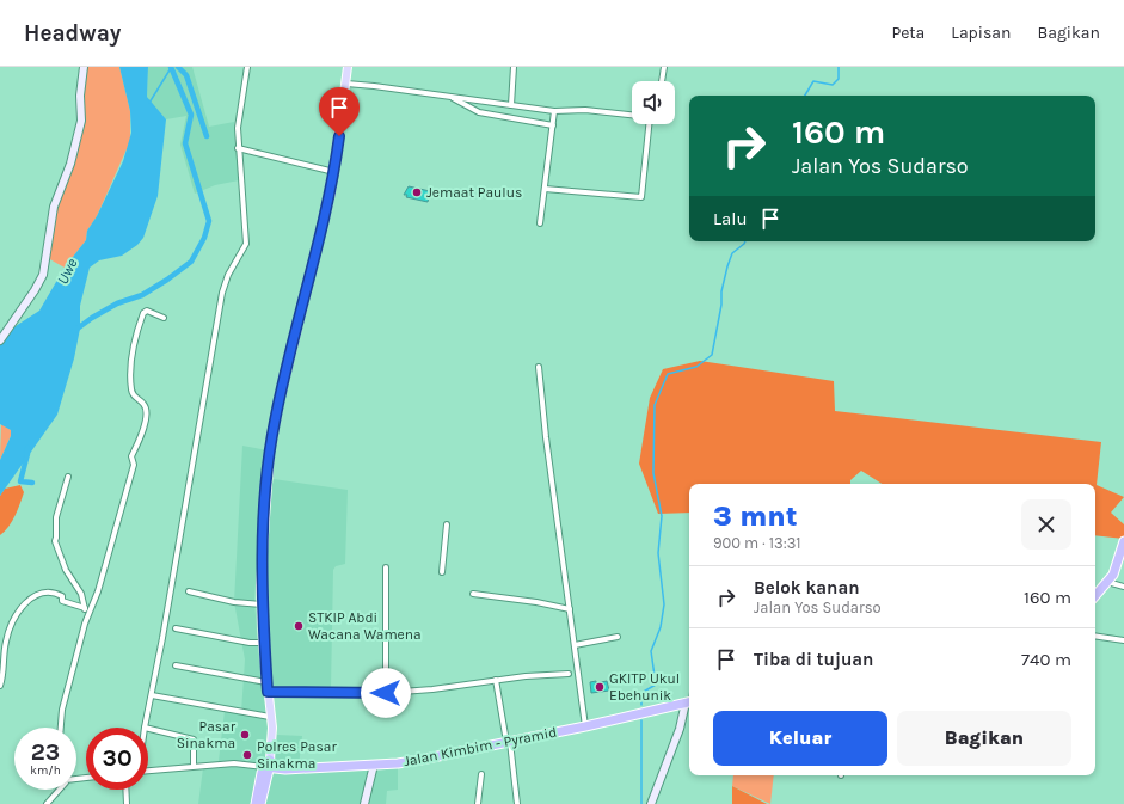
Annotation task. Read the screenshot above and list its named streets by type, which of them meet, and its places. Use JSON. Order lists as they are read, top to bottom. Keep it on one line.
{"streets":{"highway":["Jalan Kimbim - Pyramid"]},"water":["Uwe"],"places":["Jemaat Paulus","STKIP Abdi Wacana Wamena","GKITP Ukul Ebehunik","Pasar Sinakma","Polres Pasar Sinakma"],"page":{"header":"Headway","nav":["Peta","Lapisan","Bagikan"],"turn":["160 m","Jalan Yos Sudarso"],"then":"Lalu","heading":["3 mnt","900 m · 13:31"],"list":[{"name":"Belok kanan","note":"Jalan Yos Sudarso","value":"160 m"},{"name":"Tiba di tujuan","value":"740 m"}],"buttons":["Keluar","Bagikan"],"speed":"23 km/h","limit":"30"}}
